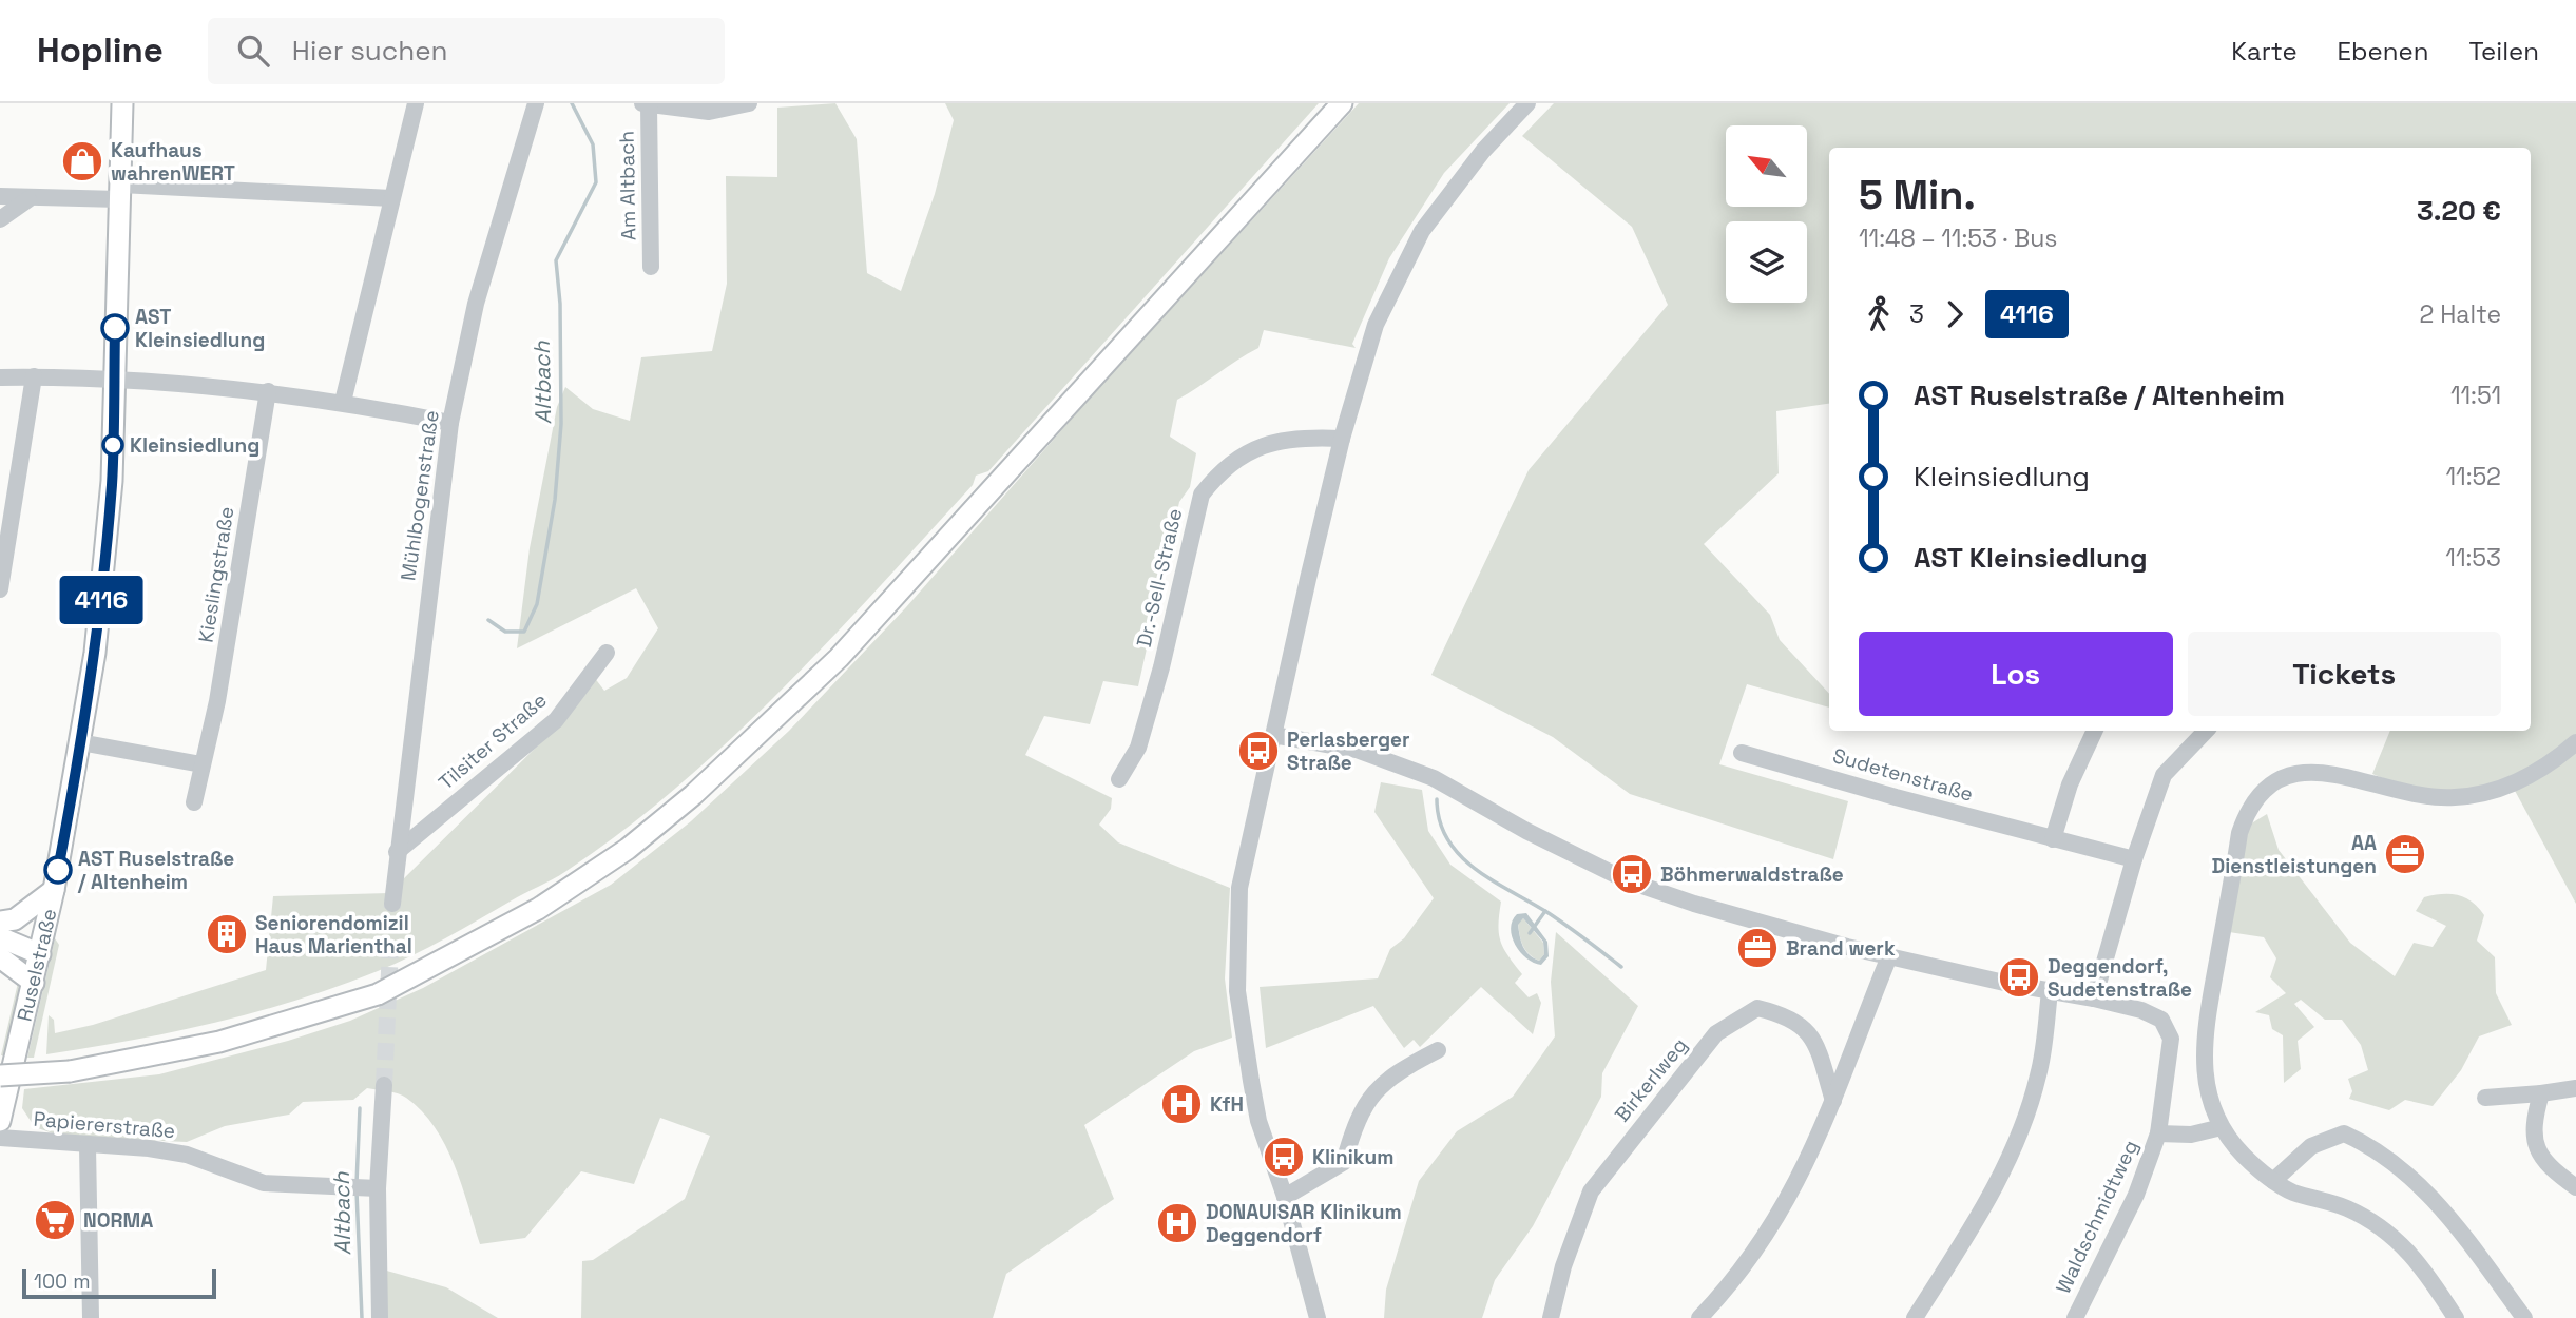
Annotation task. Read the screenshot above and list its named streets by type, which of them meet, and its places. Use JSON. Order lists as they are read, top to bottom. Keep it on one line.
{"streets":{"main road":["Ruselstraße"],"street":["Am Altbach","Mühlbogenstraße","Kieslingstraße","Dr.-Sell-Straße","Tilsiter Straße","Sudetenstraße","Birkerlweg","Papiererstraße","Waldschmidtweg"]},"crossings":[["Mühlbogenstraße","Tilsiter Straße"]],"water":["Altbach"],"places":{"shop":["Kaufhaus wahrenWERT"],"other":["AST Kleinsiedlung","Kleinsiedlung","AST Ruselstraße / Altenheim"],"bus stop":["Perlasberger Straße","Böhmerwaldstraße","Deggendorf, Sudetenstraße","Klinikum"],"office":["AA Dienstleistungen","Brand werk"],"building":["Seniorendomizil Haus Marienthal"],"hospital":["KfH","DONAUISAR Klinikum Deggendorf"],"supermarket":["NORMA"]},"lines":["bus line 4116"],"scale_bar":"100 m","north":"top left","page":{"header":"Hopline","search":"Hier suchen","nav":["Karte","Ebenen","Teilen"],"on_map":"4116","heading":["5 Min.","11:48 – 11:53 · Bus","3.20 €"],"legs":["3","4116","2 Halte"],"list":[{"name":"AST Ruselstraße / Altenheim","value":"11:51"},{"name":"Kleinsiedlung","value":"11:52"},{"name":"AST Kleinsiedlung","value":"11:53"}],"buttons":["Los","Tickets"],"scale":"100 m"}}
